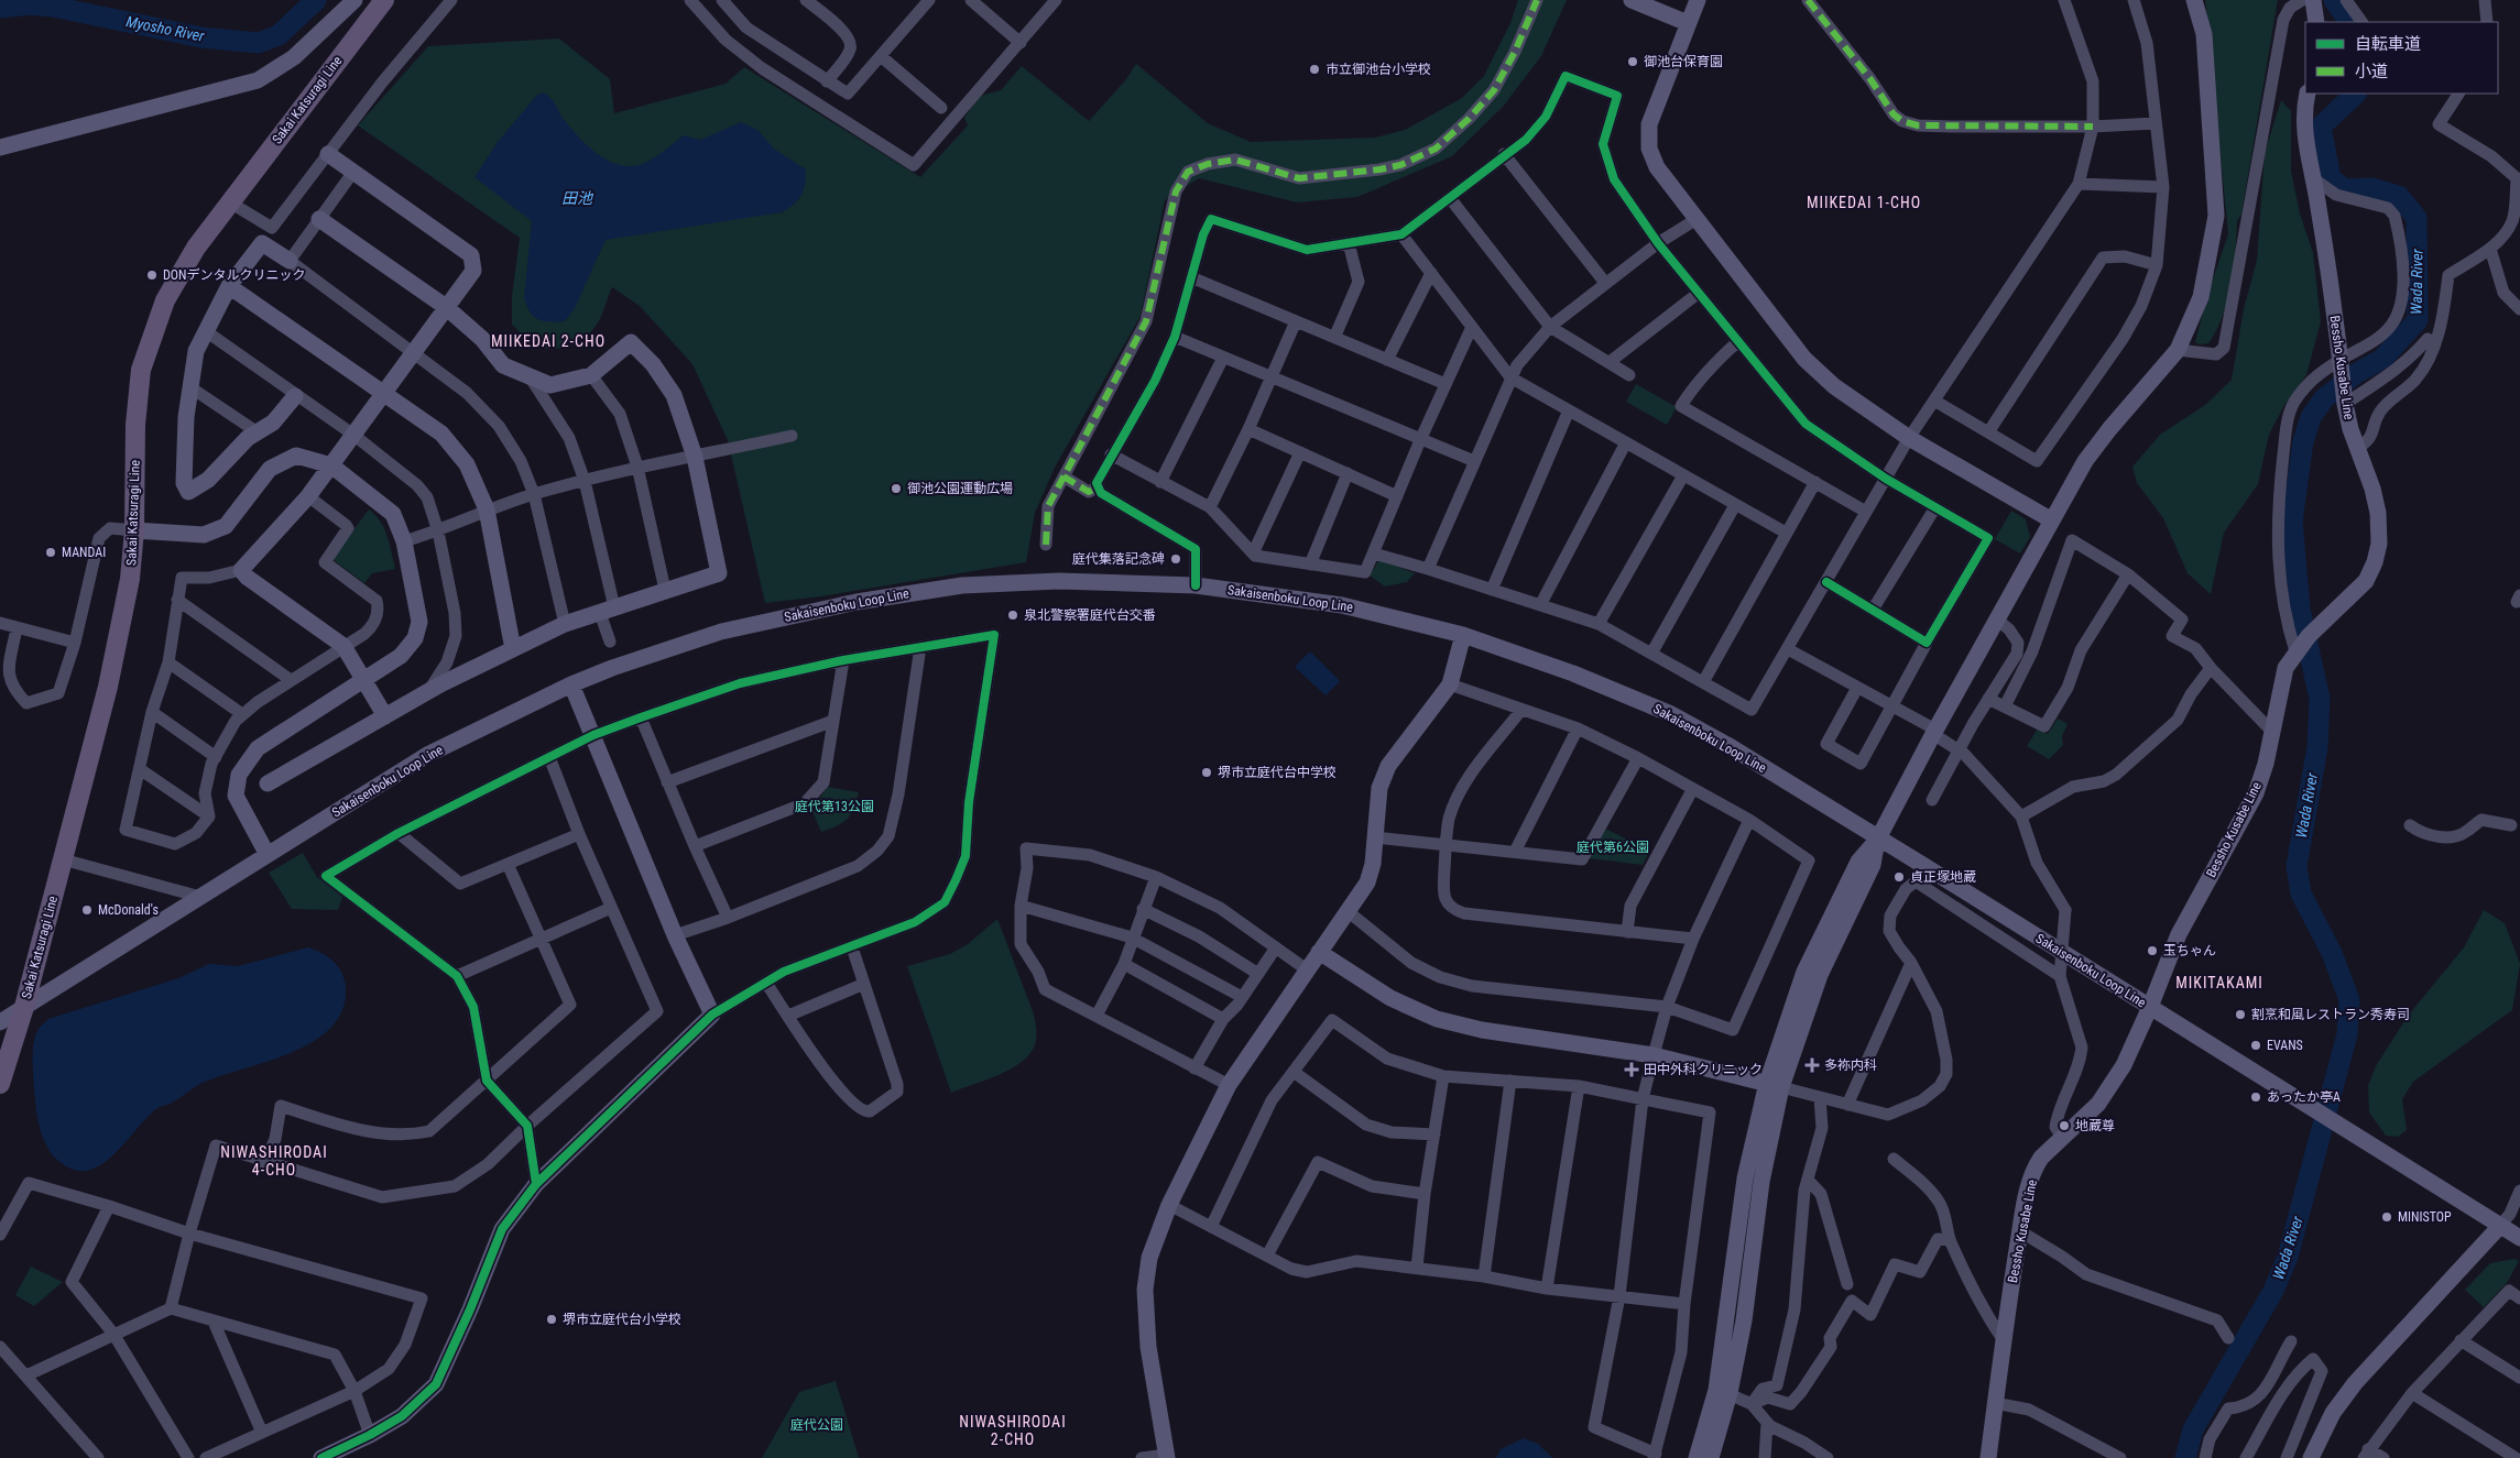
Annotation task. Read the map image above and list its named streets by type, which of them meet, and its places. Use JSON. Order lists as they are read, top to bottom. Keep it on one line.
{"streets":{"main road":["Sakai Katsuragi Line"],"street":["Bessho Kusabe Line","Sakaisenboku Loop Line"]},"crossings":[["Sakai Katsuragi Line","Sakaisenboku Loop Line"],["Bessho Kusabe Line","Sakaisenboku Loop Line"]],"districts":["MIIKEDAI 1-CHO","MIIKEDAI 2-CHO","MIKITAKAMI","NIWASHIRODAI 4-CHO","NIWASHIRODAI 2-CHO"],"water":["Myosho River","田池","Wada River"],"parks":["庭代第13公園","庭代第6公園","庭代公園"],"places":{"other":["御池台保育園","市立御池台小学校","DONデンタルクリニック","御池公園運動広場","MANDAI","庭代集落記念碑","泉北警察署庭代台交番","堺市立庭代台中学校","貞正塚地蔵","McDonald's","玉ちゃん","割烹和風レストラン秀寿司","EVANS","あったか亭A","地蔵尊","MINISTOP","堺市立庭代台小学校"],"health":["多祢内科","田中外科クリニック"]},"legend":["自転車道","小道"]}
